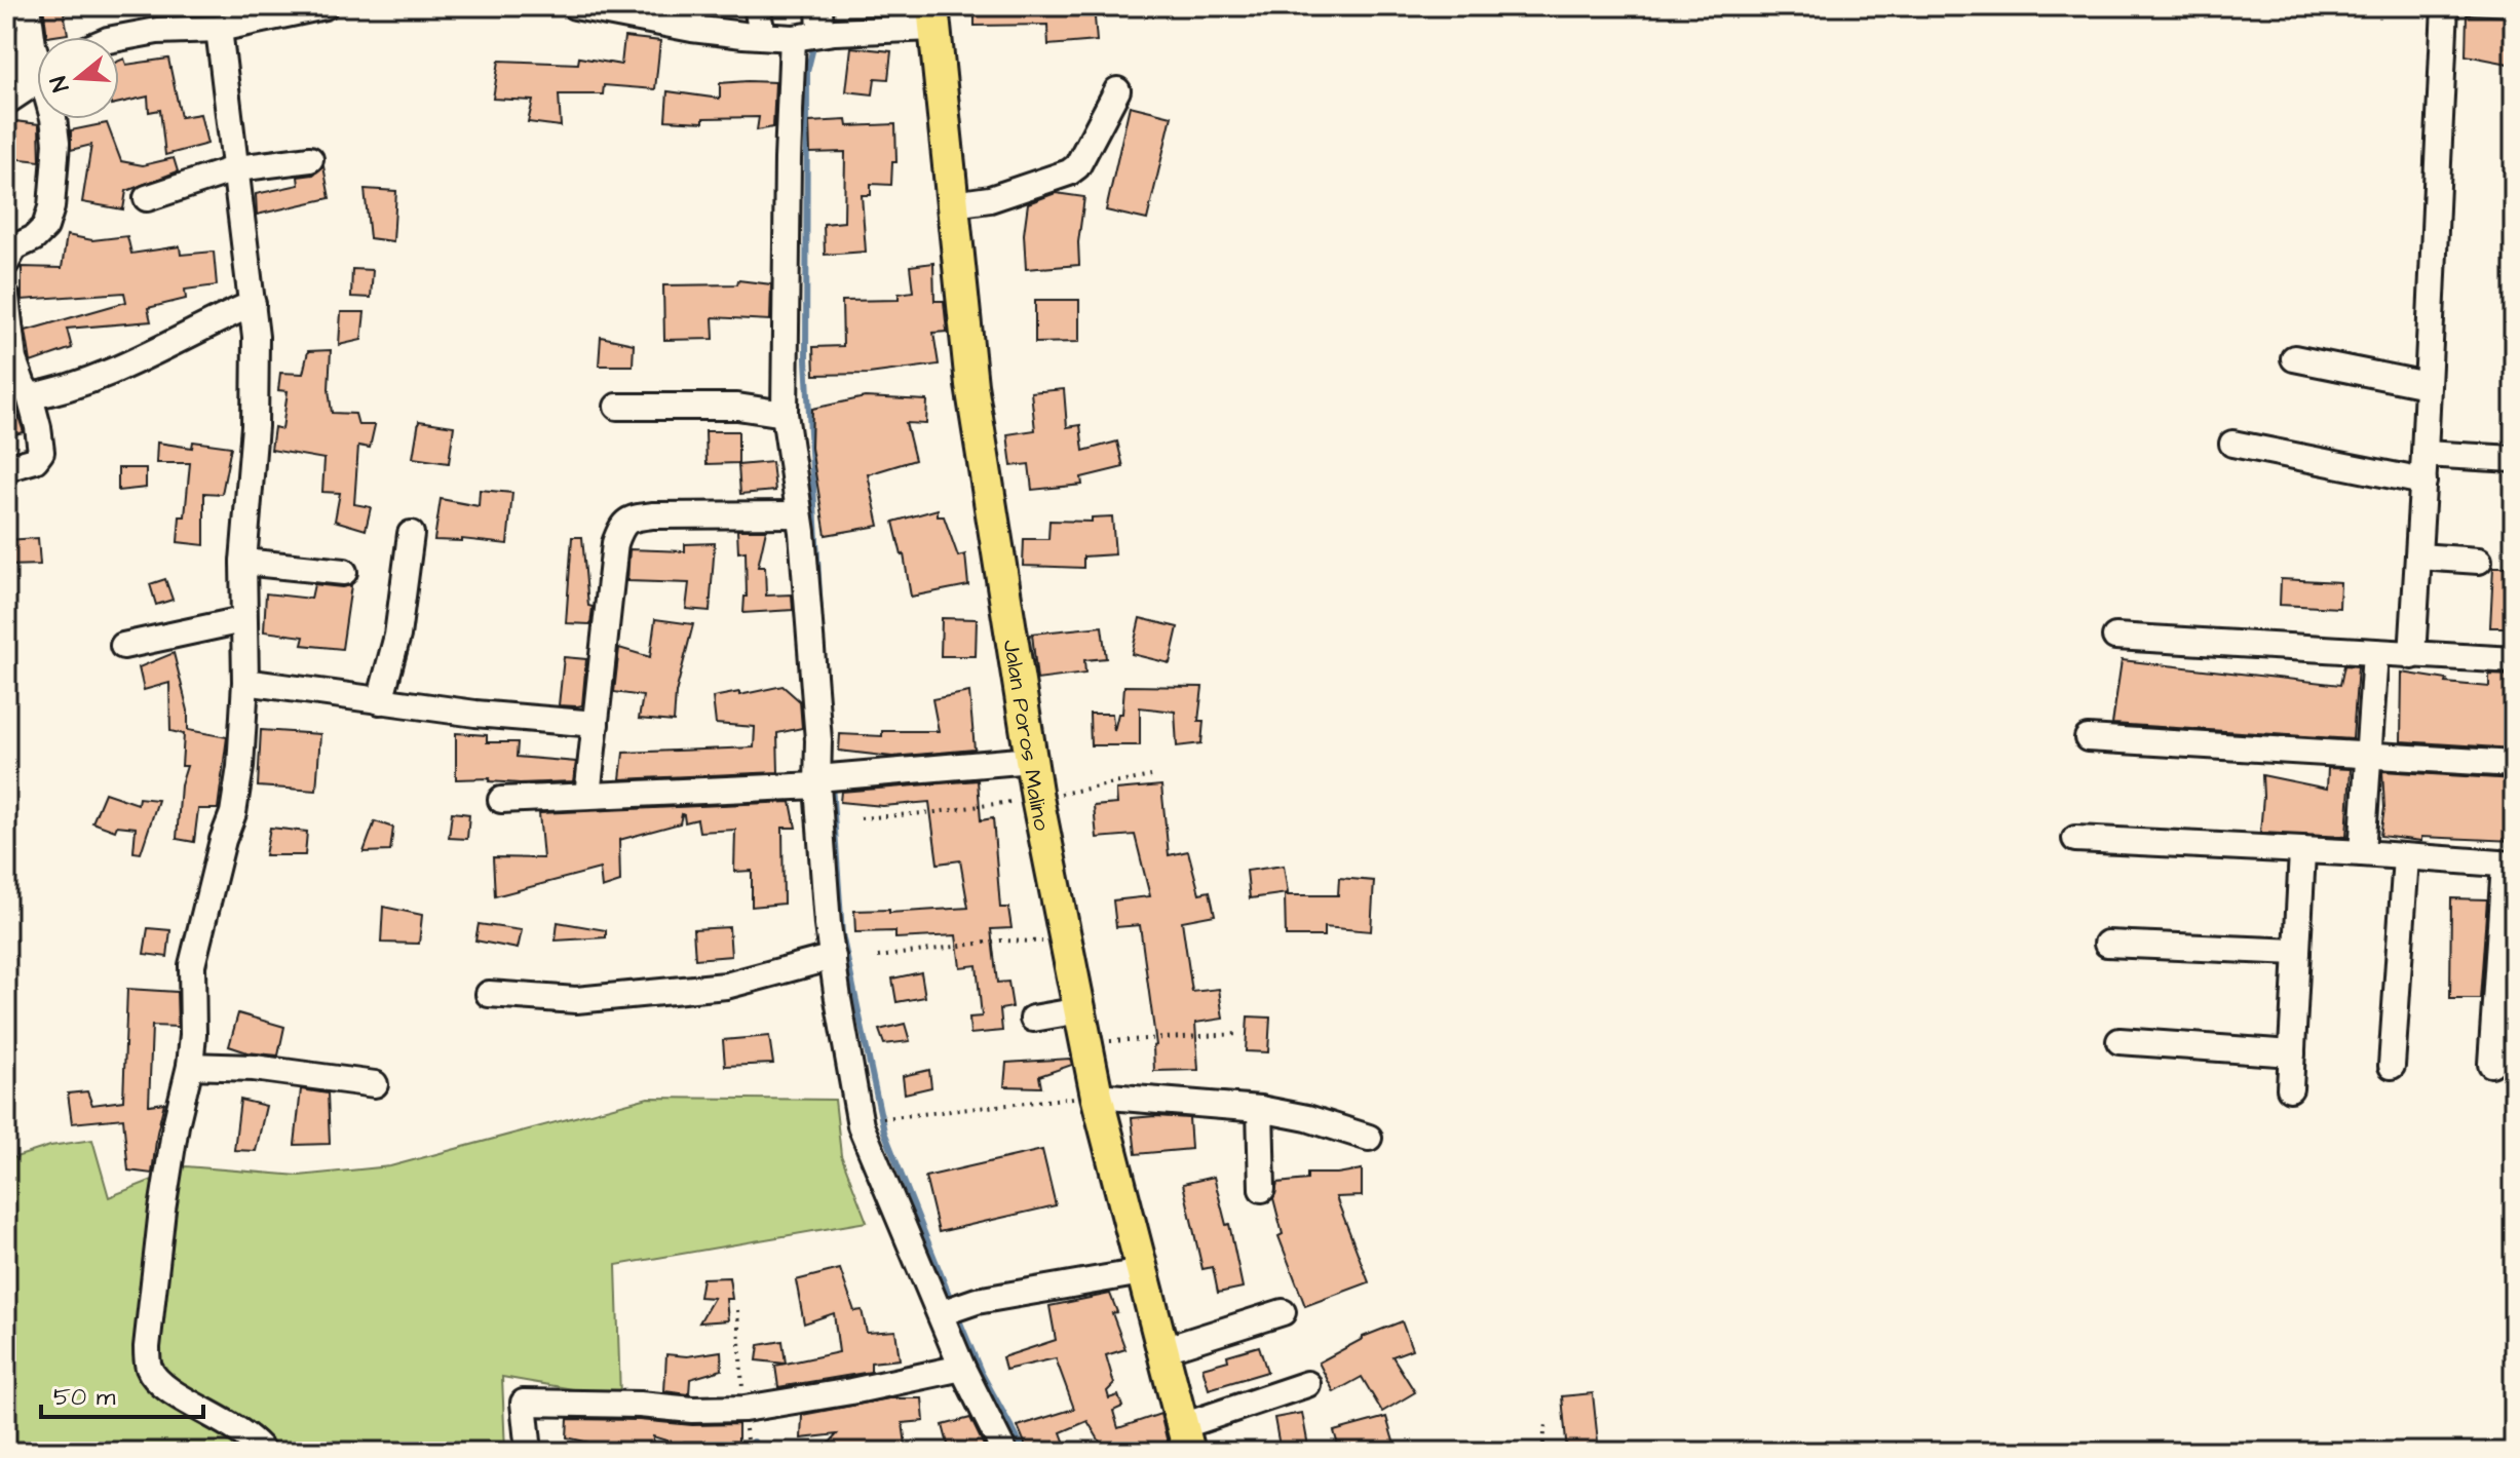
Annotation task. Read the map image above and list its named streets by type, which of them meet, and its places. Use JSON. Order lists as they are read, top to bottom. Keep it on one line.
{"streets":{"main road":["Jalan Poros Malino"]},"scale_bar":"50 m","north":"left"}
